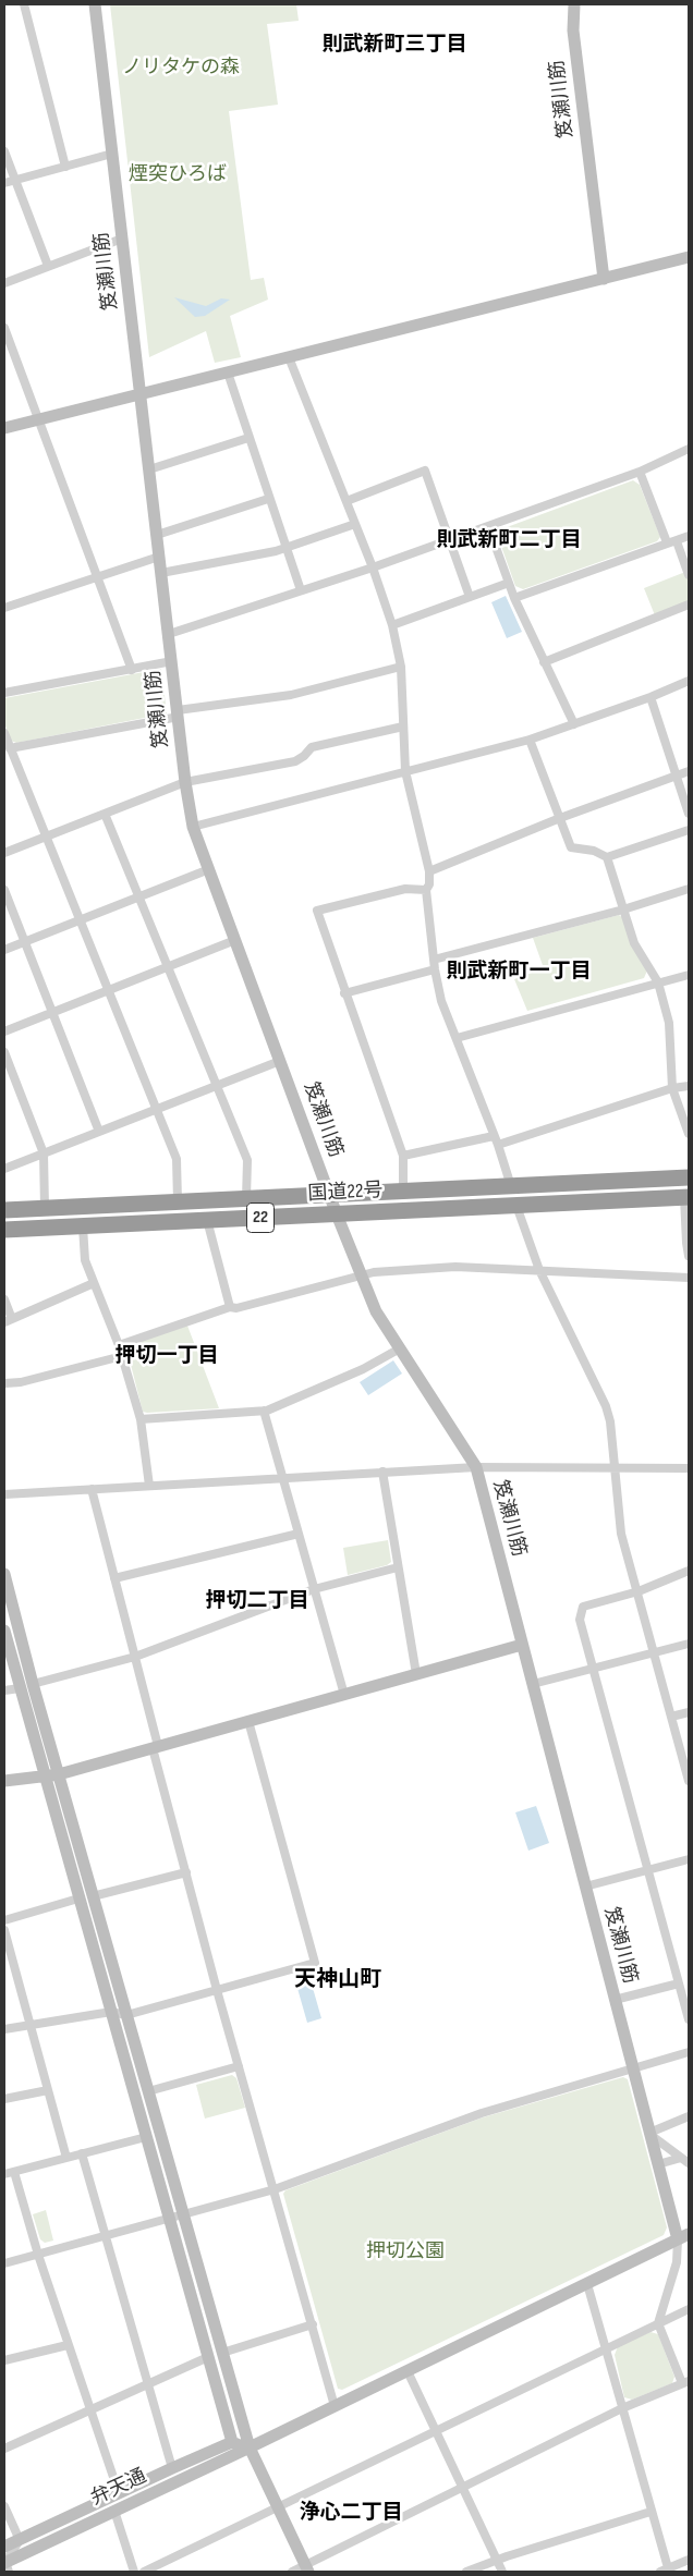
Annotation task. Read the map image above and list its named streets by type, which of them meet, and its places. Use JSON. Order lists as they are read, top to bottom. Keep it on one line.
{"streets":{"highway":["国道22号","22"],"street":["笈瀬川筋","弁天通"]},"crossings":[["笈瀬川筋","国道22号"],["笈瀬川筋","弁天通"]],"districts":["則武新町三丁目","則武新町二丁目","則武新町一丁目","押切一丁目","押切二丁目","天神山町","浄心二丁目"],"parks":["ノリタケの森","煙突ひろば","押切公園"]}
